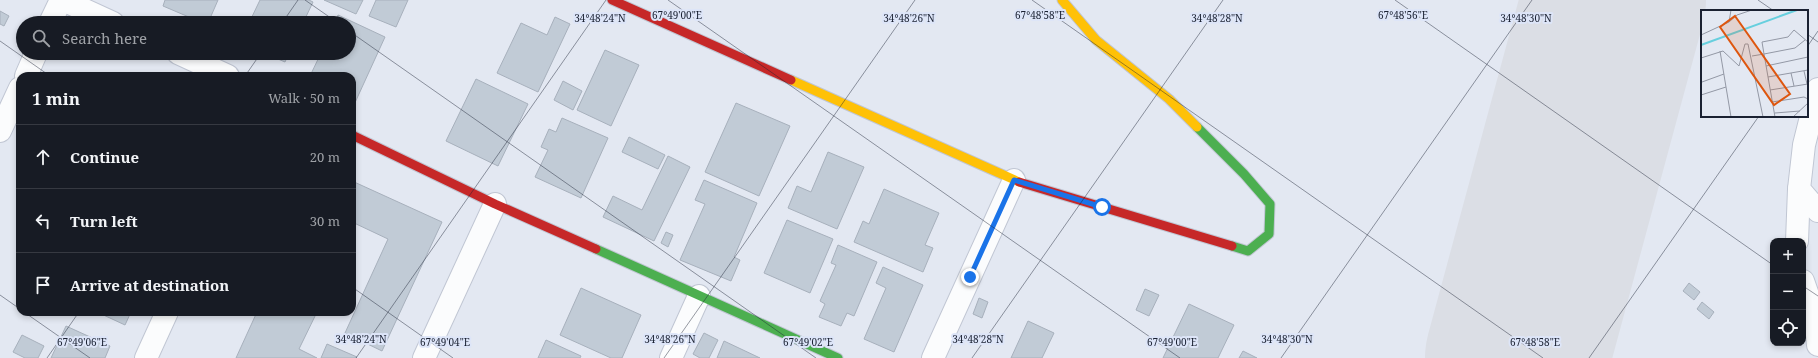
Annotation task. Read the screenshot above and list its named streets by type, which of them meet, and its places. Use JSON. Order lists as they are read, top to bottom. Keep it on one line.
{"page":{"search":"Search here","heading":["1 min","Walk · 50 m"],"list":[["Continue","20 m"],["Turn left","30 m"],"Arrive at destination"],"map_buttons":["+","−"]},"coordinates":["67°49'00\"E","67°48'58\"E","67°48'56\"E","34°48'24\"N","34°48'26\"N","34°48'28\"N","34°48'30\"N","67°49'06\"E","67°49'04\"E","67°49'02\"E"]}
